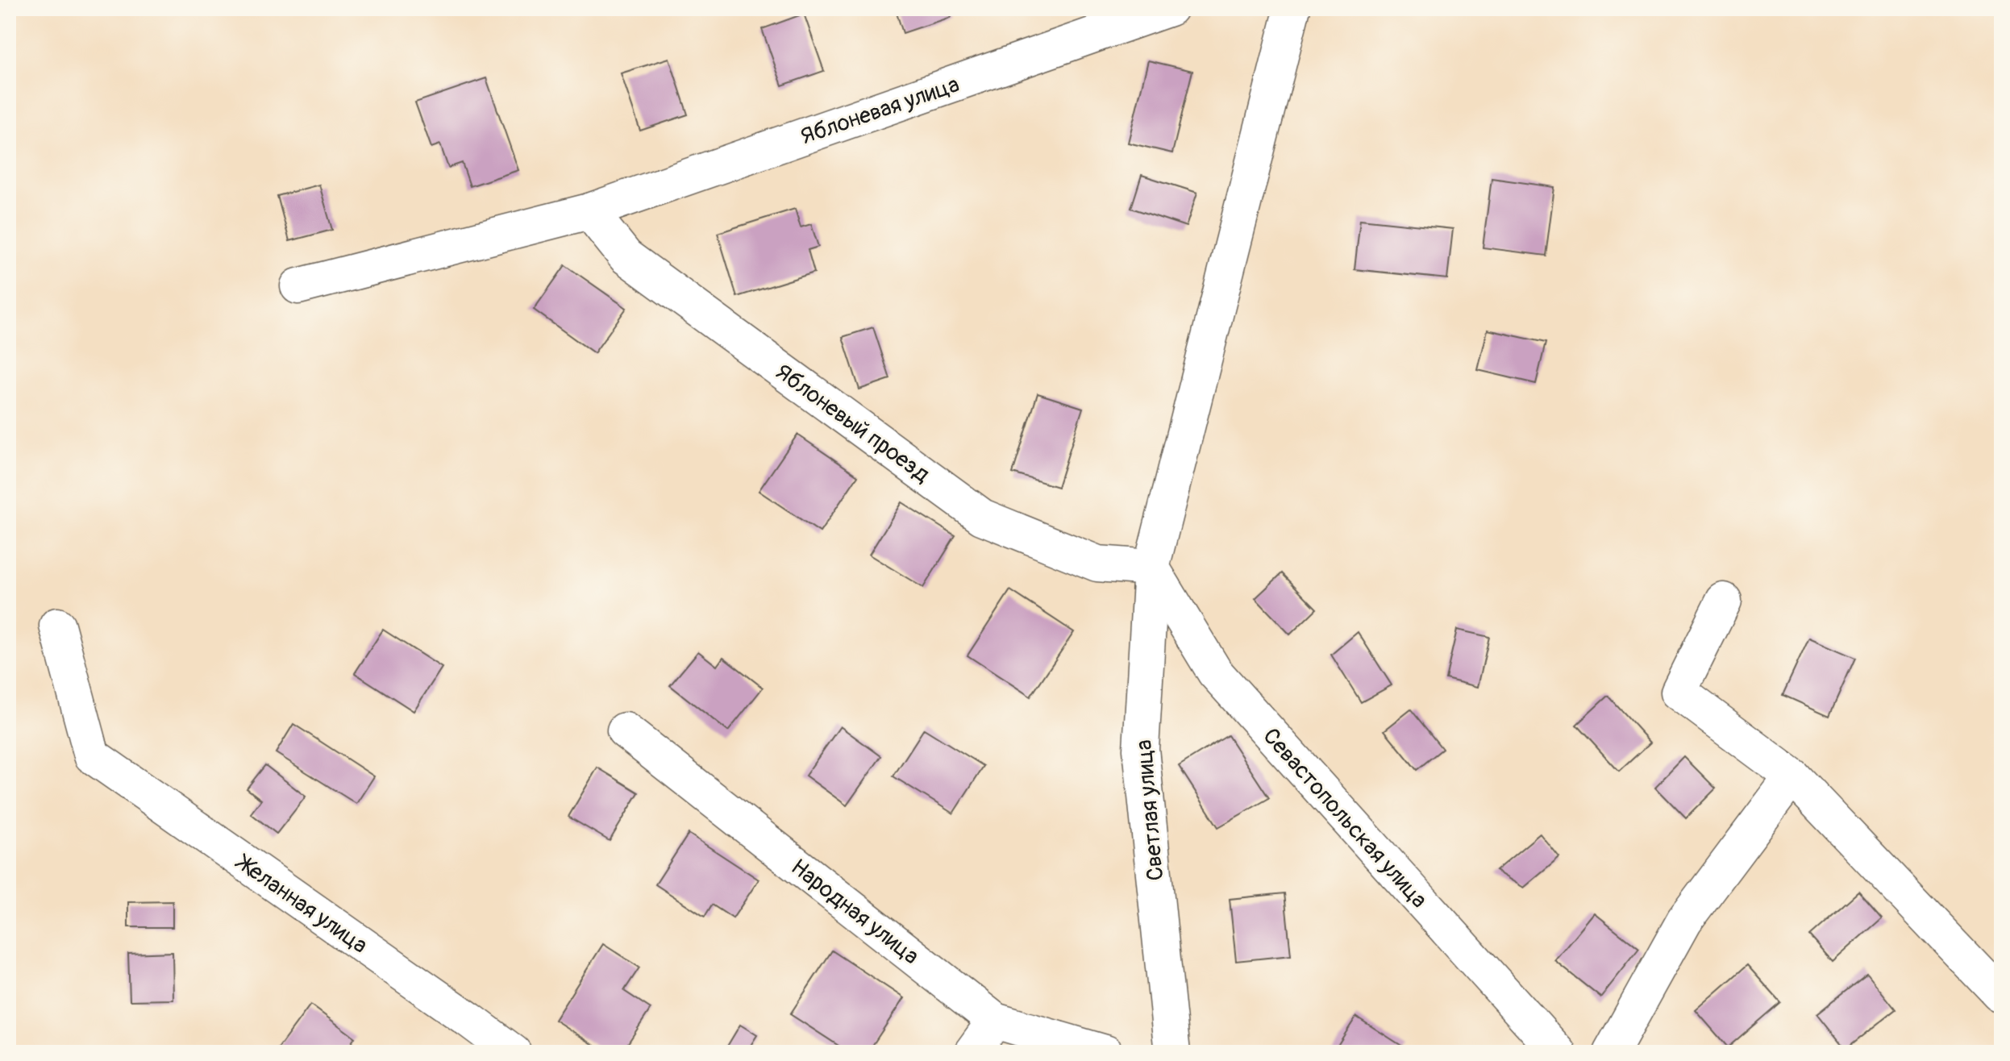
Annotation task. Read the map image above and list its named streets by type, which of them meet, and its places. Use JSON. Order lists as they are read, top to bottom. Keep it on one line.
{"streets":{"street":["Яблоневая улица","Яблоневый проезд","Светлая улица","Севастопольская улица","Желанная улица","Народная улица"]},"crossings":[["Яблоневая улица","Яблоневый проезд"],["Яблоневый проезд","Светлая улица"],["Яблоневый проезд","Севастопольская улица"],["Светлая улица","Севастопольская улица"]]}
